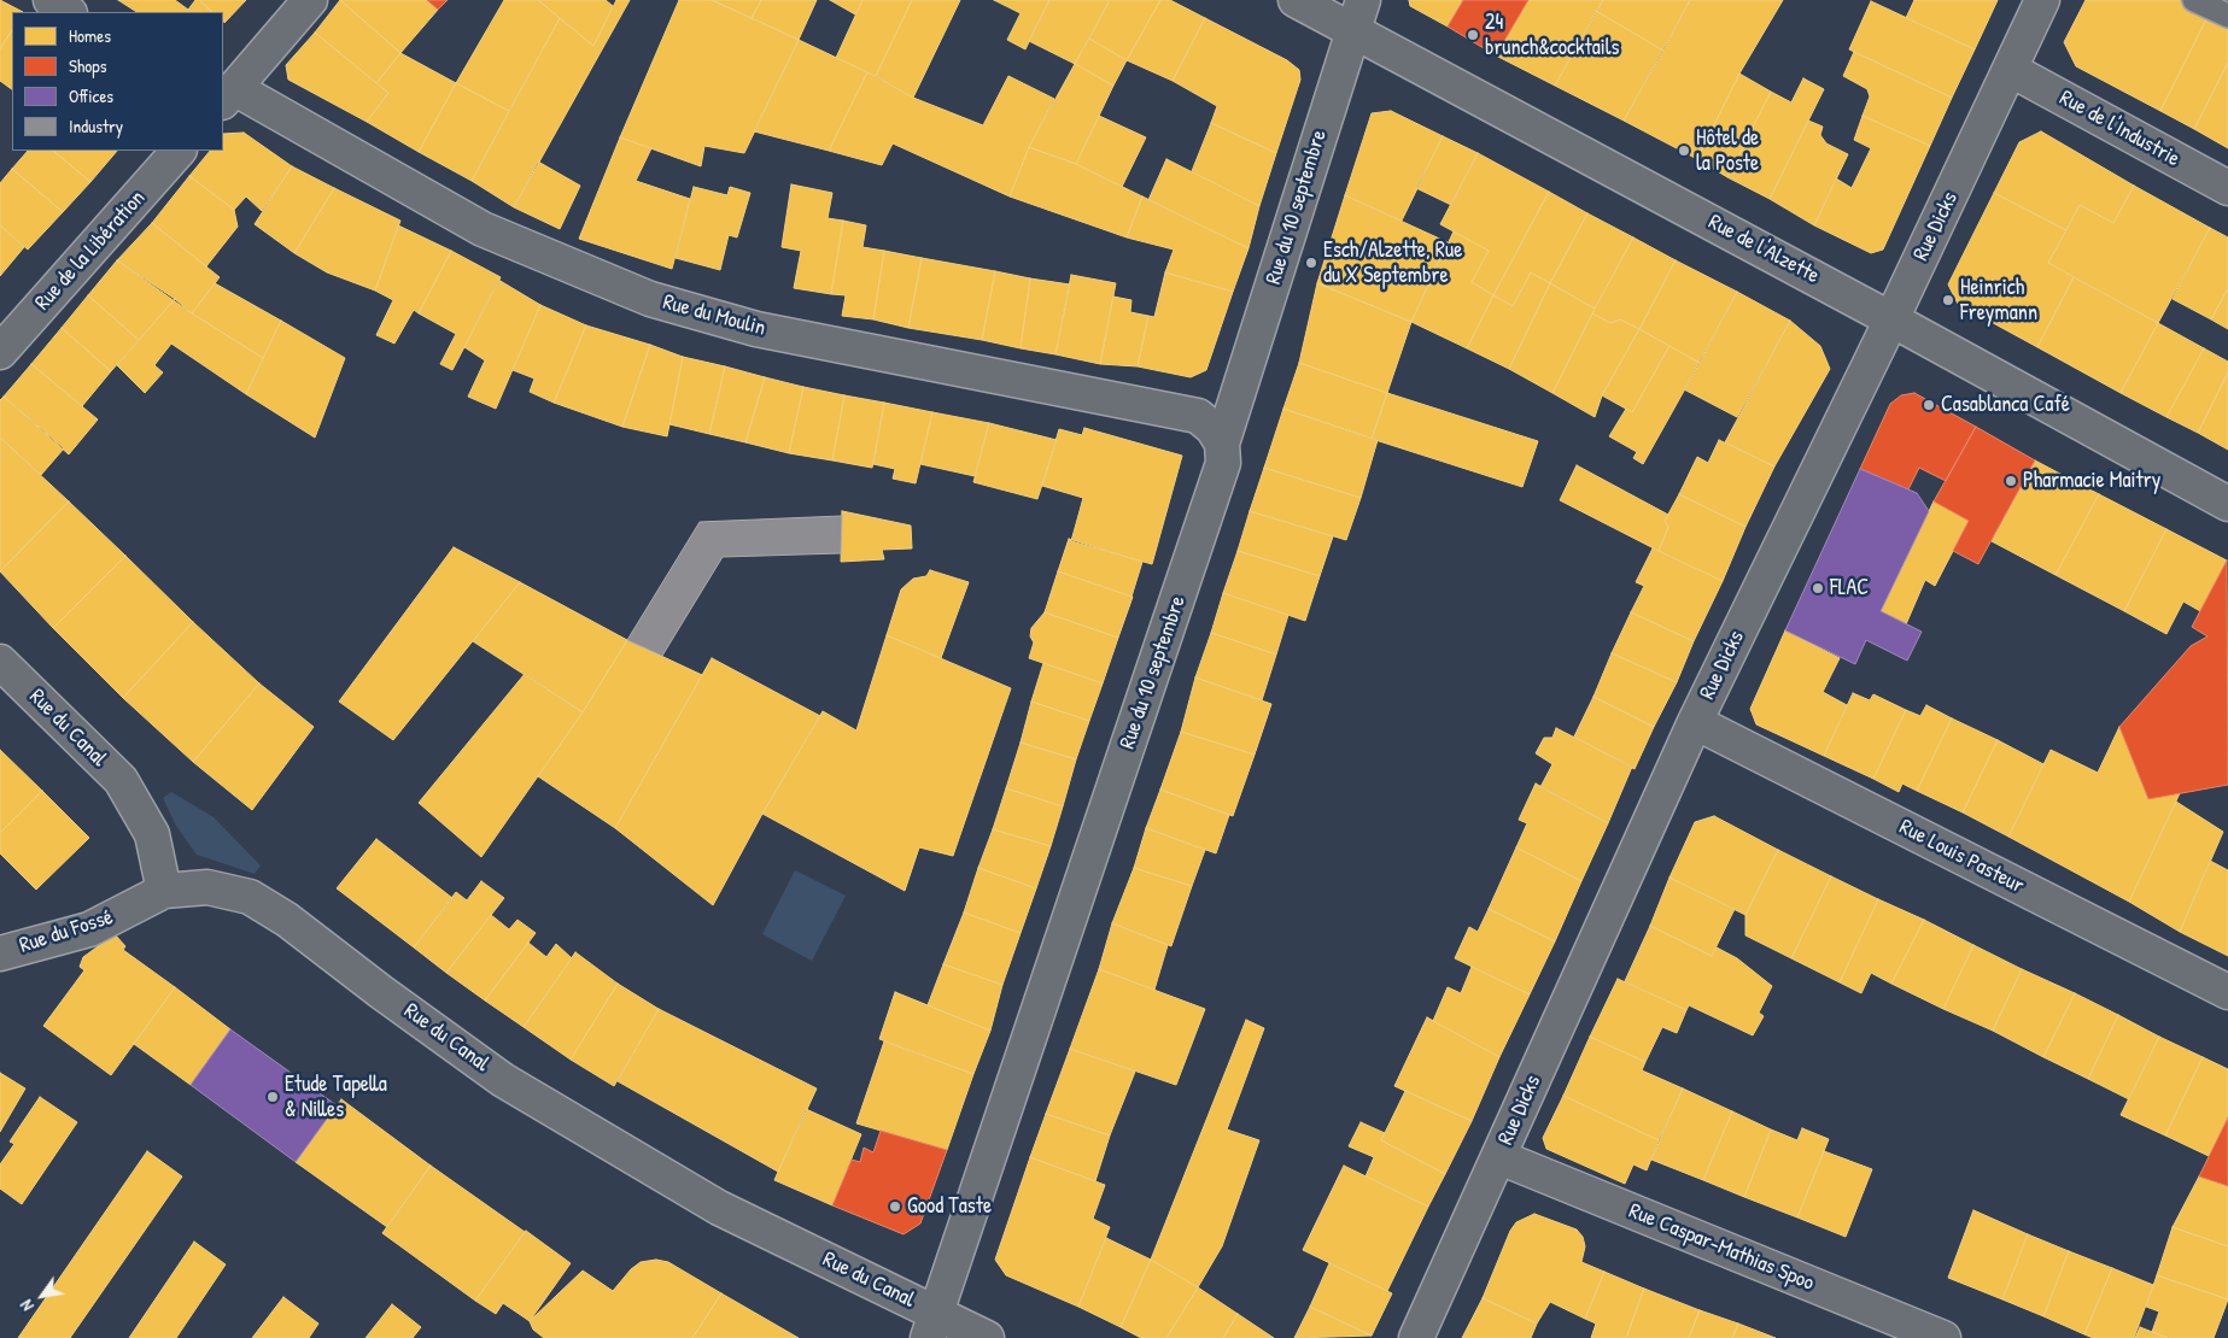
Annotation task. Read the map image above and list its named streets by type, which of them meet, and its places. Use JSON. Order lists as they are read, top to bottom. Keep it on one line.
{"streets":{"street":["Rue de l'Industrie","Rue du 10 septembre","Rue Dicks","Rue de l'Alzette","Rue de la Libération","Rue du Moulin","Rue du Canal","Rue Louis Pasteur","Rue du Fossé","Rue Caspar-Mathias Spoo"]},"crossings":[["Rue de l'Industrie","Rue Dicks"],["Rue du 10 septembre","Rue de l'Alzette"],["Rue du 10 septembre","Rue du Moulin"],["Rue du 10 septembre","Rue du Canal"],["Rue Dicks","Rue de l'Alzette"],["Rue Dicks","Rue Louis Pasteur"],["Rue Dicks","Rue Caspar-Mathias Spoo"],["Rue du Canal","Rue du Fossé"]],"places":["24 brunch&cocktails","Hôtel de la Poste","Esch/Alzette, Rue du X Septembre","Heinrich Freymann","Casablanca Café","Pharmacie Maitry","FLAC","Etude Tapella & Nilles","Good Taste"],"legend":["Homes","Shops","Offices","Industry"],"north":"bottom left"}
